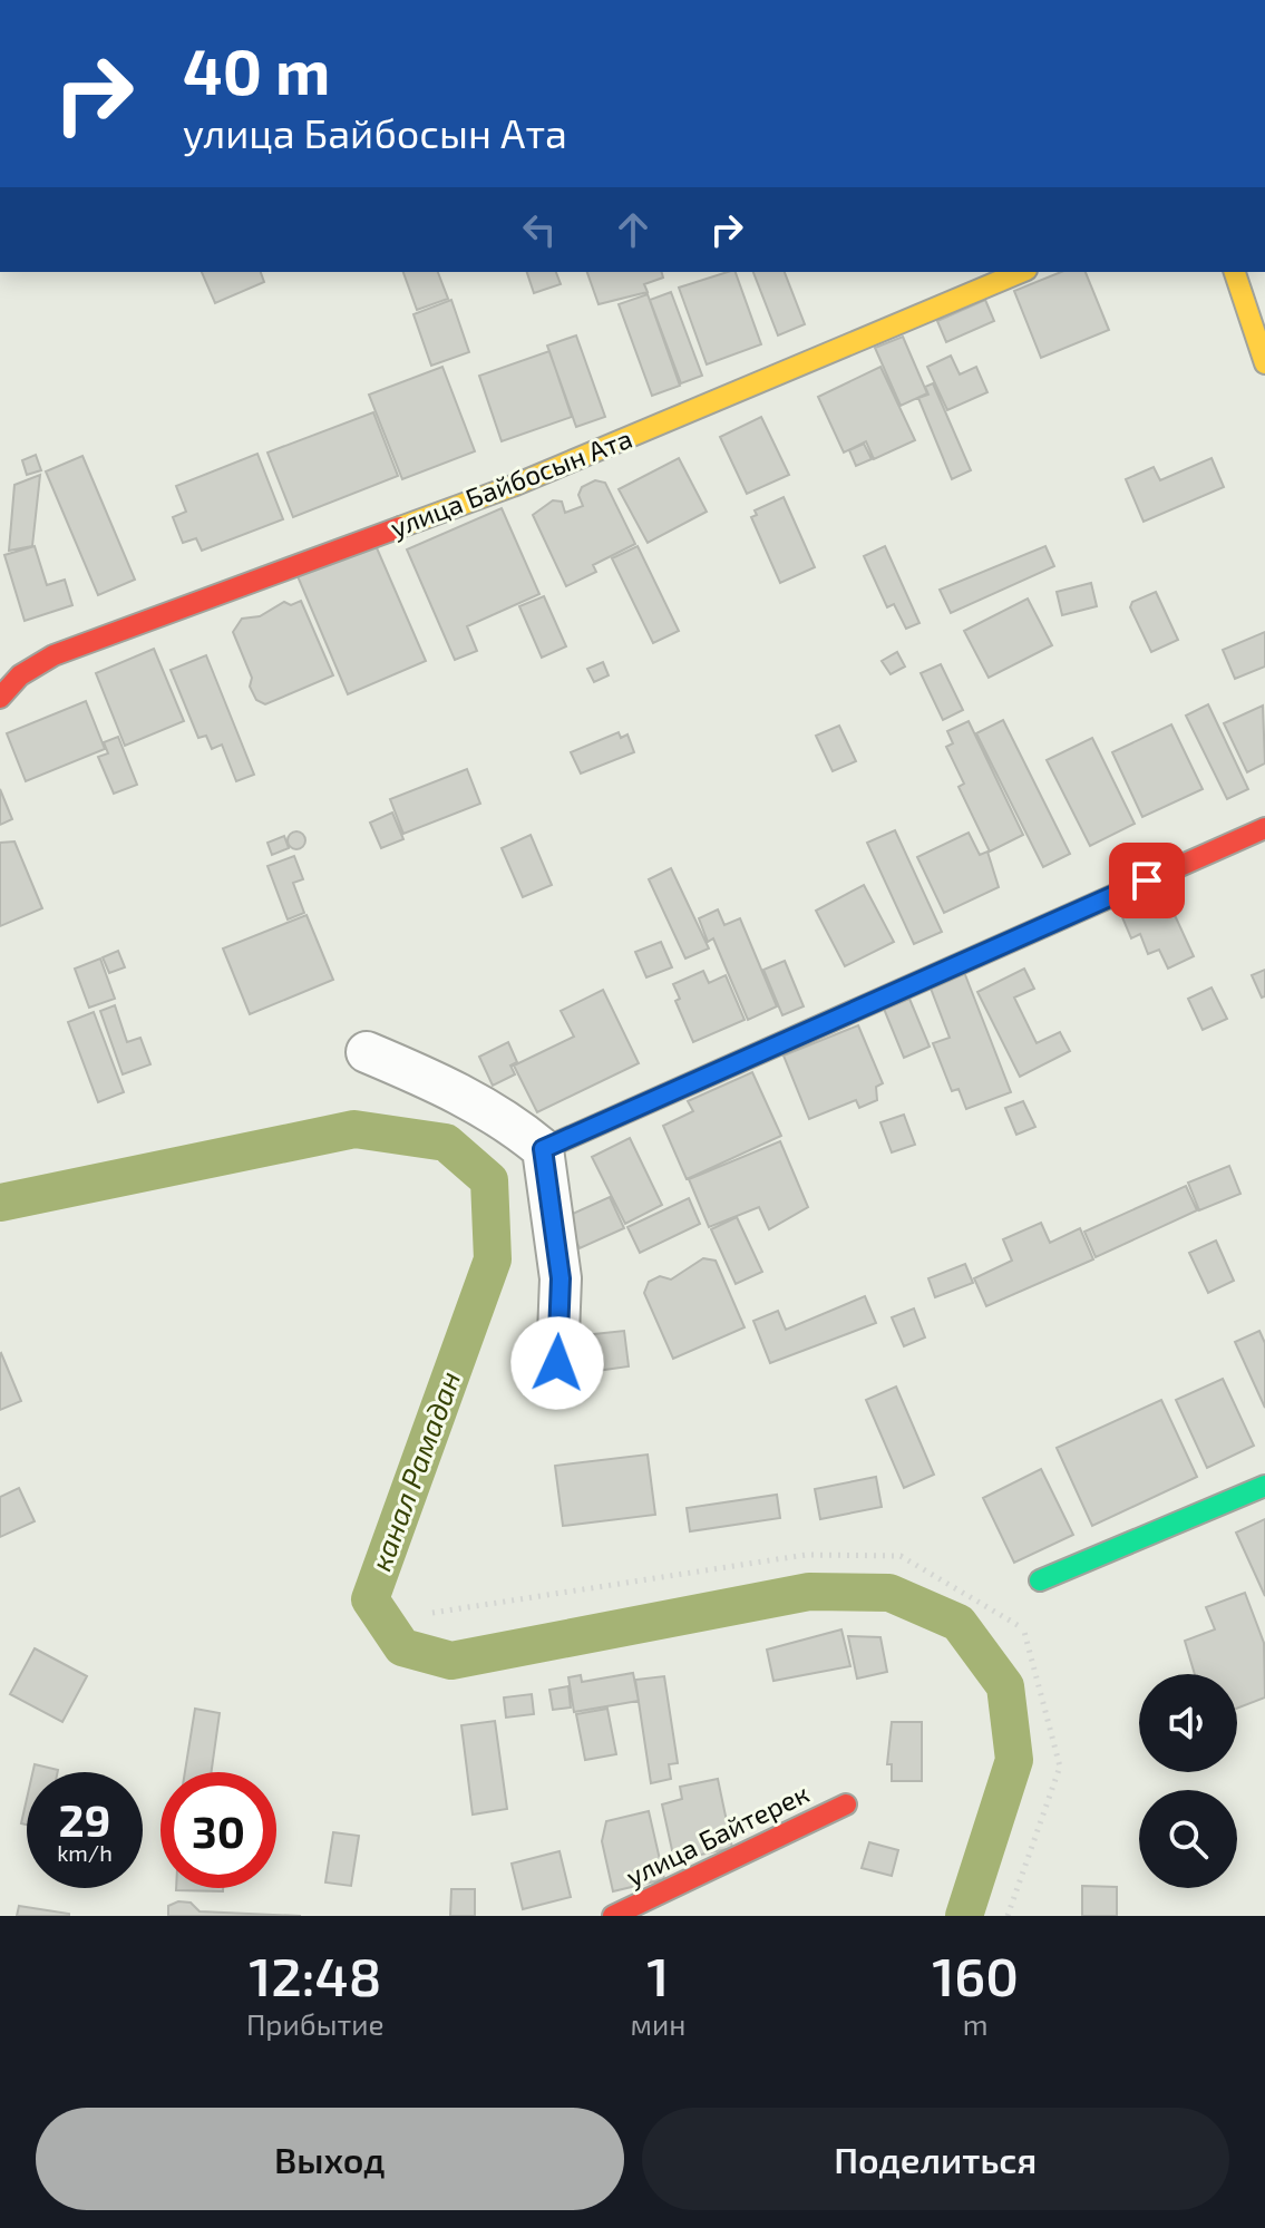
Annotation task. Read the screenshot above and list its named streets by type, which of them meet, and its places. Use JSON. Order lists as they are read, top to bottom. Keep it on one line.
{"streets":{"street":["улица Байбосын Ата","улица Байтерек"]},"water":["канал Рамадан"],"page":{"turn":["40 m","улица Байбосын Ата"],"speed":"29 km/h","limit":"30","eta":["12:48","Прибытие","1","мин","160","m"],"buttons":["Выход","Поделиться"]}}
